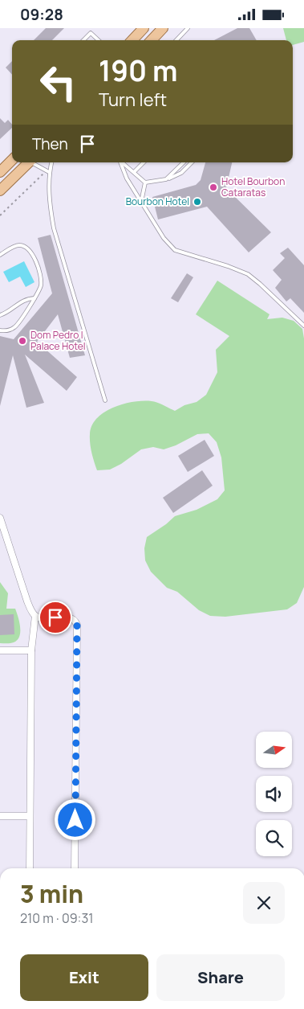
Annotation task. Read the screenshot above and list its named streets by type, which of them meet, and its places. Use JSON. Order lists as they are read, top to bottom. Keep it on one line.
{"places":["Hotel Bourbon Cataratas","Bourbon Hotel","Dom Pedro I Palace Hotel"],"north":"right","page":{"status":"09:28","turn":["190 m","Turn left"],"then":"Then","heading":["3 min","210 m · 09:31"],"buttons":["Exit","Share"]}}
